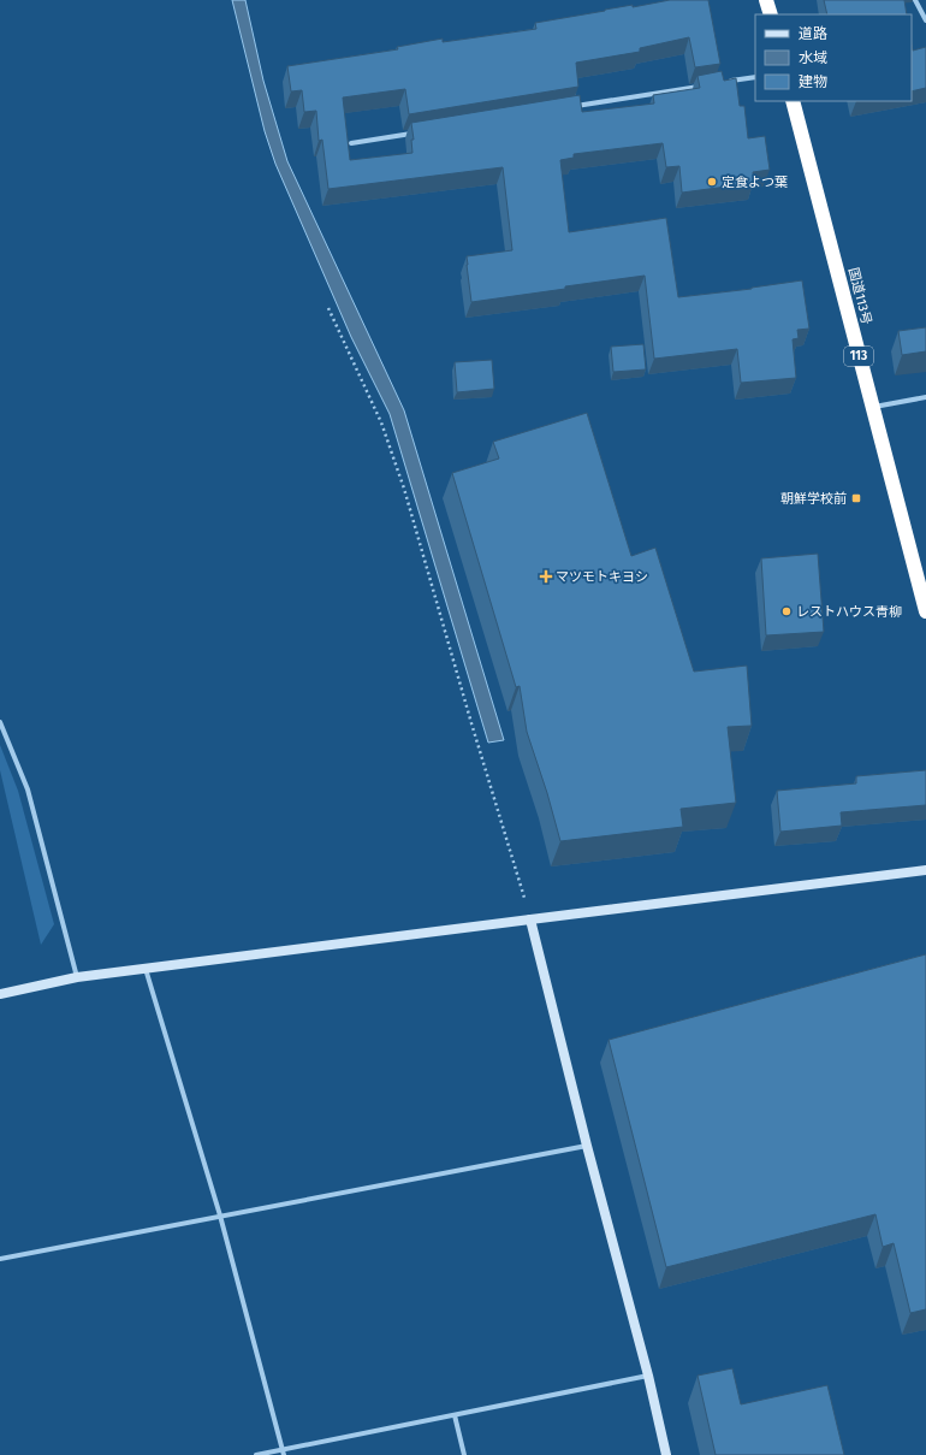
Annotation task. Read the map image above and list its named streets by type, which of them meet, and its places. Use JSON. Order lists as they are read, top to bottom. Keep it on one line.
{"streets":{"highway":["国道113号","113"]},"places":{"other":["定食よつ葉","レストハウス青柳"],"transit":["朝鮮学校前"],"health":["マツモトキヨシ"]},"legend":["道路","水域","建物"]}
